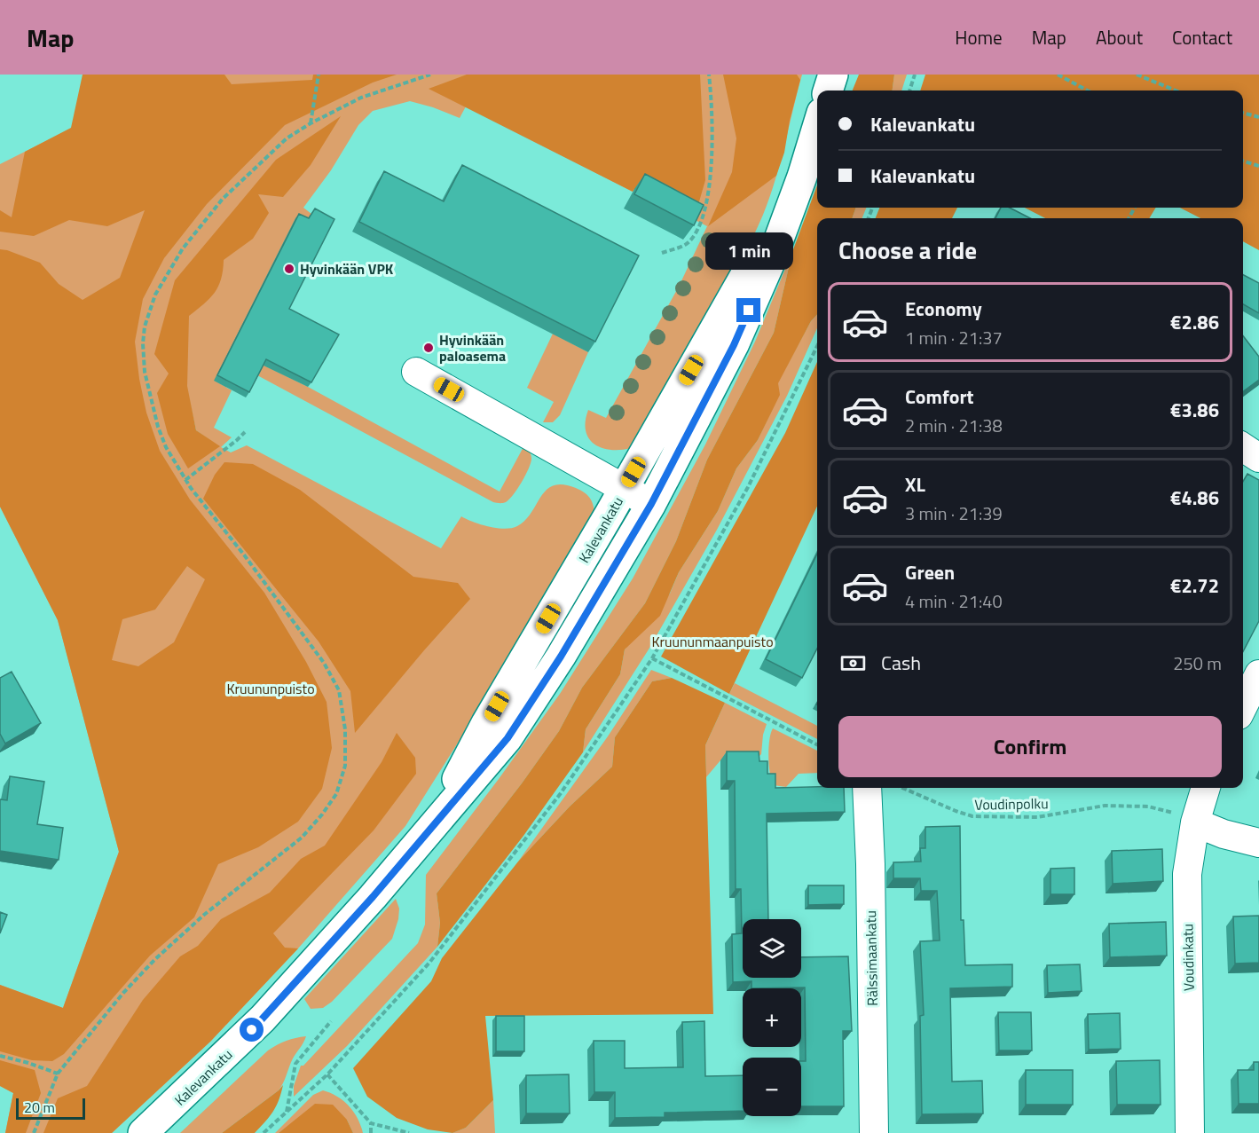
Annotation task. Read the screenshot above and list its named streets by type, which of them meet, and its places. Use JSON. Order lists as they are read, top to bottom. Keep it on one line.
{"streets":{"main road":["Kalevankatu"],"street":["Voudinkatu","Rälssimaankatu"],"path":["Voudinpolku"]},"crossings":[["Voudinpolku","Voudinkatu"]],"parks":["Kruununmaanpuisto","Kruununpuisto"],"places":["Hyvinkään VPK","Hyvinkään paloasema"],"scale_bar":"20 m","page":{"header":"Map","nav":["Home","Map","About","Contact"],"banner":["Kalevankatu","Kalevankatu"],"heading":"Choose a ride","bubble":"1 min","list":[{"name":"Economy","note":"1 min · 21:37","value":"€2.86"},{"name":"Comfort","note":"2 min · 21:38","value":"€3.86"},{"name":"XL","note":"3 min · 21:39","value":"€4.86"},{"name":"Green","note":"4 min · 21:40","value":"€2.72"}],"pay":["Cash","250 m"],"buttons":"Confirm","map_buttons":["+","−"],"scale":"20 m"}}
